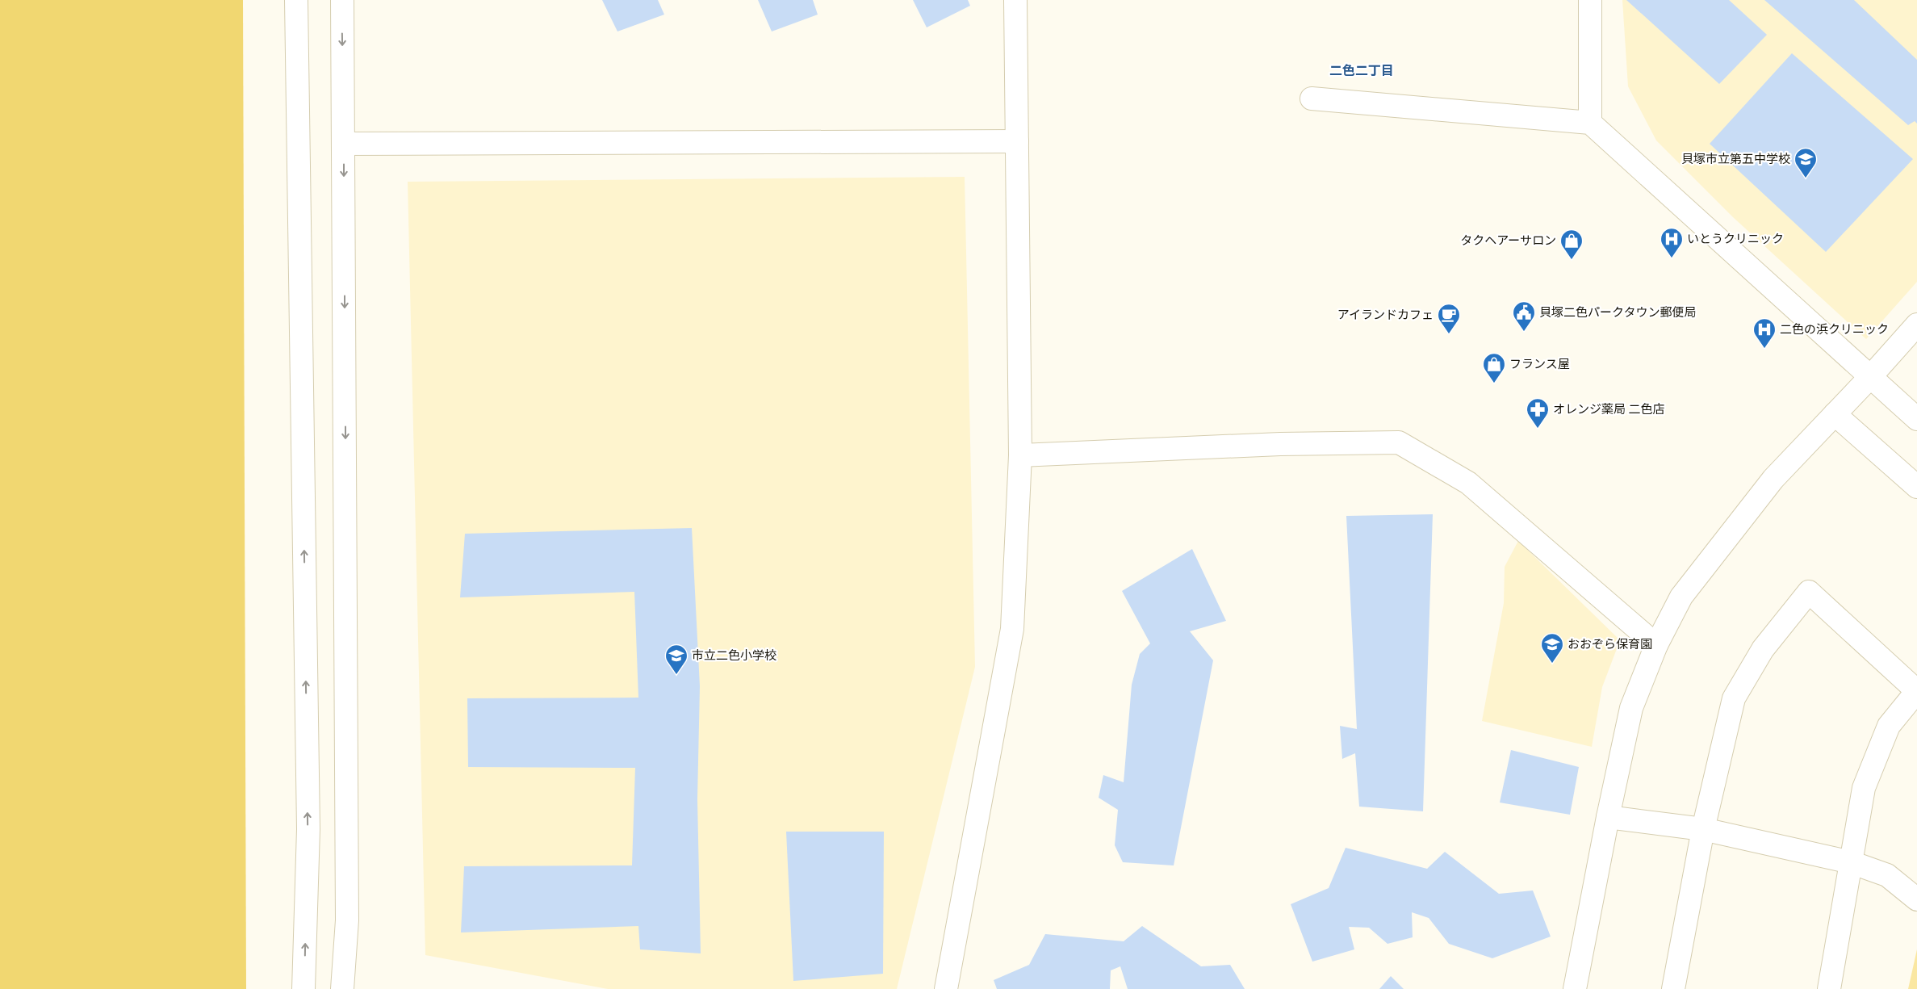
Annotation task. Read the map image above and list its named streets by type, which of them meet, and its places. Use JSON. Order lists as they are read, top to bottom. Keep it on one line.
{"districts":["二色二丁目"],"places":{"school or university":["貝塚市立第五中学校","おおぞら保育園","市立二色小学校"],"hospital":["いとうクリニック","二色の浜クリニック"],"shop":["タクヘアーサロン","フランス屋"],"public building":["貝塚二色パークタウン郵便局"],"cafe":["アイランドカフェ"],"pharmacy":["オレンジ薬局 二色店"]}}
